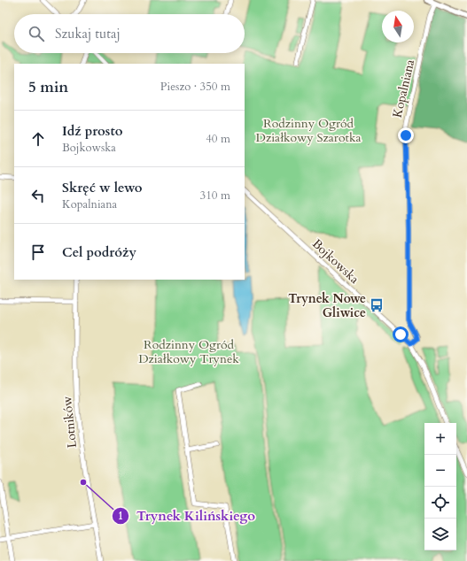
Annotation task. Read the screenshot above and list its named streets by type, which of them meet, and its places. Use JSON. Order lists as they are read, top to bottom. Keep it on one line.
{"streets":{"street":["Kopalniana","Bojkowska","Lotników"]},"crossings":[["Kopalniana","Bojkowska"]],"parks":["Rodzinny Ogród Działkowy Szarotka","Rodzinny Ogród Działkowy Trynek"],"places":{"bus stop":["Trynek Nowe Gliwice"],"other":["Trynek Kilińskiego"]},"north":"top","page":{"search":"Szukaj tutaj","heading":["5 min","Pieszo · 350 m"],"list":[["Idź prosto","Bojkowska","40 m"],["Skręć w lewo","Kopalniana","310 m"],"Cel podróży"],"map_buttons":["+","−"]}}
